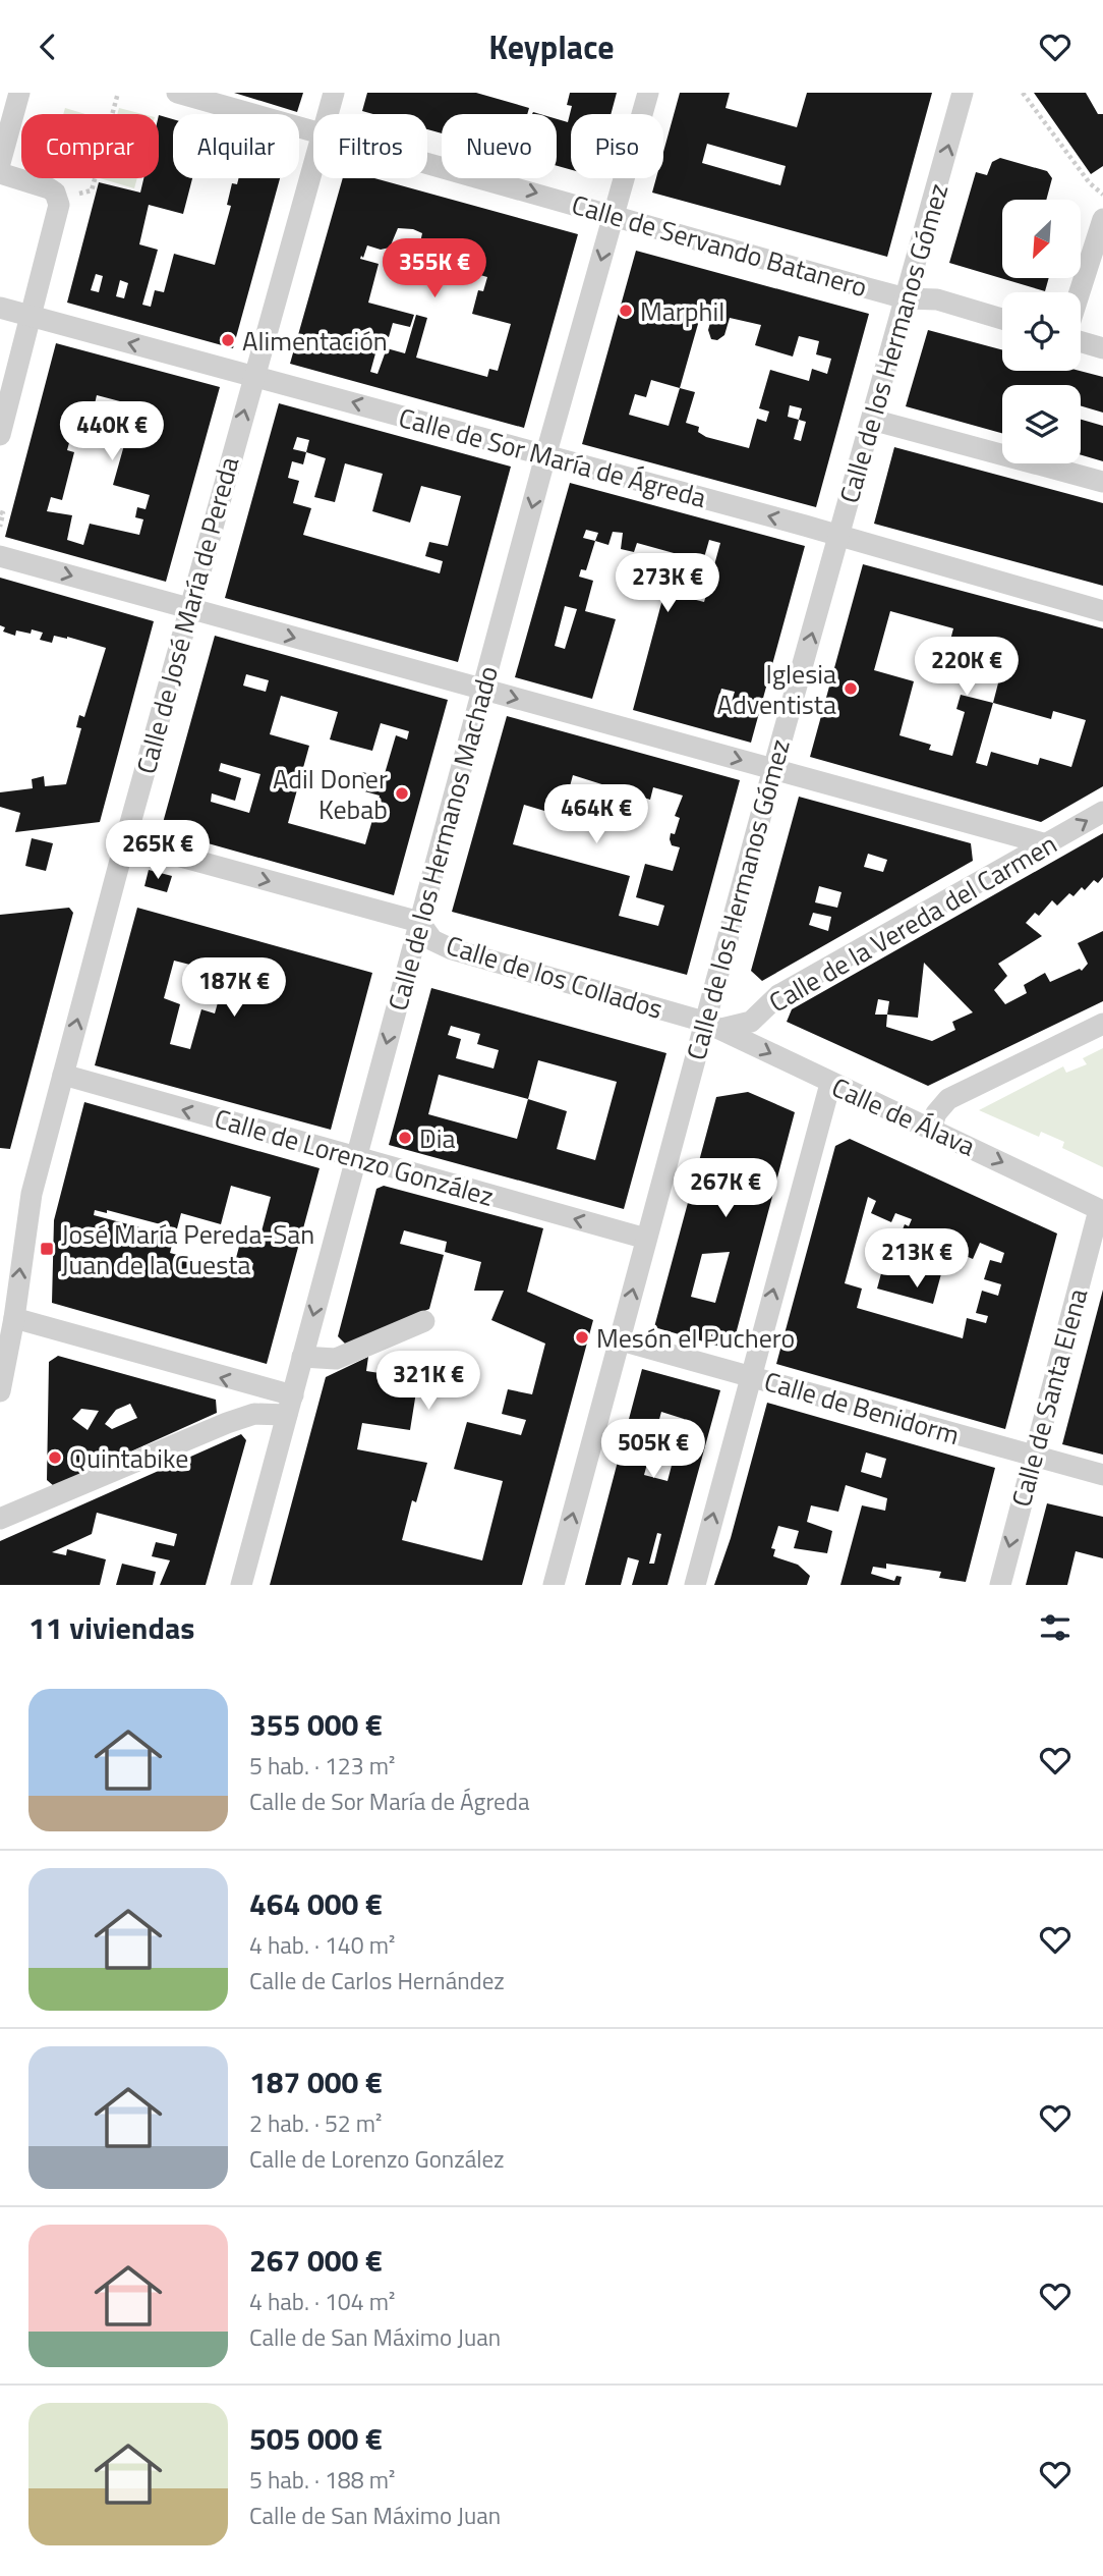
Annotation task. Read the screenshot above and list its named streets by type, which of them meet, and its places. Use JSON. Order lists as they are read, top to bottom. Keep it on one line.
{"streets":{"street":["Calle de Servando Batanero","Calle de los Hermanos Gómez","Calle de Sor María de Ágreda","Calle de José María de Pereda","Calle de los Hermanos Machado","Calle de la Vereda del Carmen","Calle de los Collados","Calle de Álava","Calle de Lorenzo González","Calle de Santa Elena","Calle de Benidorm"]},"crossings":[["Calle de Servando Batanero","Calle de los Hermanos Gómez"],["Calle de Servando Batanero","Calle de los Hermanos Machado"],["Calle de los Hermanos Gómez","Calle de Sor María de Ágreda"],["Calle de los Hermanos Gómez","Calle de la Vereda del Carmen"],["Calle de los Hermanos Gómez","Calle de los Collados"],["Calle de los Hermanos Gómez","Calle de Álava"],["Calle de los Hermanos Gómez","Calle de Lorenzo González"],["Calle de los Hermanos Gómez","Calle de Benidorm"],["Calle de Sor María de Ágreda","Calle de José María de Pereda"],["Calle de Sor María de Ágreda","Calle de los Hermanos Machado"],["Calle de José María de Pereda","Calle de los Collados"],["Calle de José María de Pereda","Calle de Lorenzo González"],["Calle de los Hermanos Machado","Calle de los Collados"],["Calle de los Hermanos Machado","Calle de Lorenzo González"],["Calle de la Vereda del Carmen","Calle de los Collados"],["Calle de la Vereda del Carmen","Calle de Álava"],["Calle de los Collados","Calle de Álava"],["Calle de Álava","Calle de Santa Elena"],["Calle de Santa Elena","Calle de Benidorm"]],"one_way":["Calle de Sor María de Ágreda","Calle de José María de Pereda","Calle de los Hermanos Machado","Calle de los Collados","Calle de Álava","Calle de Lorenzo González"],"places":{"other":["Marphil","Alimentación","Iglesia Adventista","Adil Doner Kebab","Dia","Mesón el Puchero","Quintabike"],"transit":["José María Pereda-San Juan de la Cuesta"]},"north":"bottom left","page":{"header":"Keyplace","chip":["Comprar","Alquilar","Filtros","Nuevo","Piso"],"price":["355K €","440K €","273K €","220K €","464K €","265K €","187K €","267K €","213K €","321K €","505K €"],"heading":"11 viviendas","list":[{"name":"355 000 €","note":"5 hab. · 123 m² · Calle de Sor María de Ágreda"},{"name":"464 000 €","note":"4 hab. · 140 m² · Calle de Carlos Hernández"},{"name":"187 000 €","note":"2 hab. · 52 m² · Calle de Lorenzo González"},{"name":"267 000 €","note":"4 hab. · 104 m² · Calle de San Máximo Juan"},{"name":"505 000 €","note":"5 hab. · 188 m² · Calle de San Máximo Juan"}]}}
